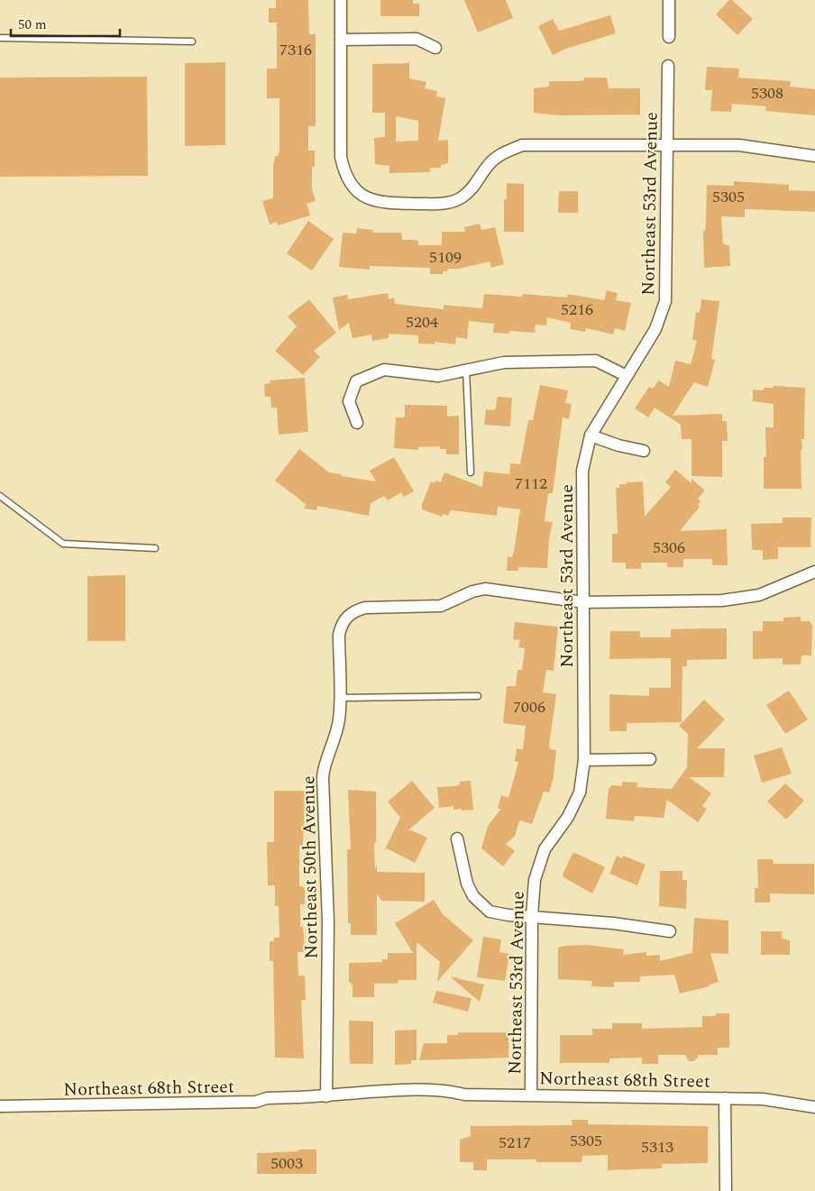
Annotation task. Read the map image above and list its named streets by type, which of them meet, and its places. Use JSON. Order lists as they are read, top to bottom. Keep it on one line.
{"streets":{"street":["Northeast 53rd Avenue","Northeast 50th Avenue","Northeast 68th Street"]},"crossings":[["Northeast 53rd Avenue","Northeast 50th Avenue"],["Northeast 53rd Avenue","Northeast 68th Street"],["Northeast 50th Avenue","Northeast 68th Street"]],"house_numbers":["7316","5308","5305","5109","5216","5204","7112","5306","7006","5305","5217","5313","5003"],"scale_bar":"50 m"}
